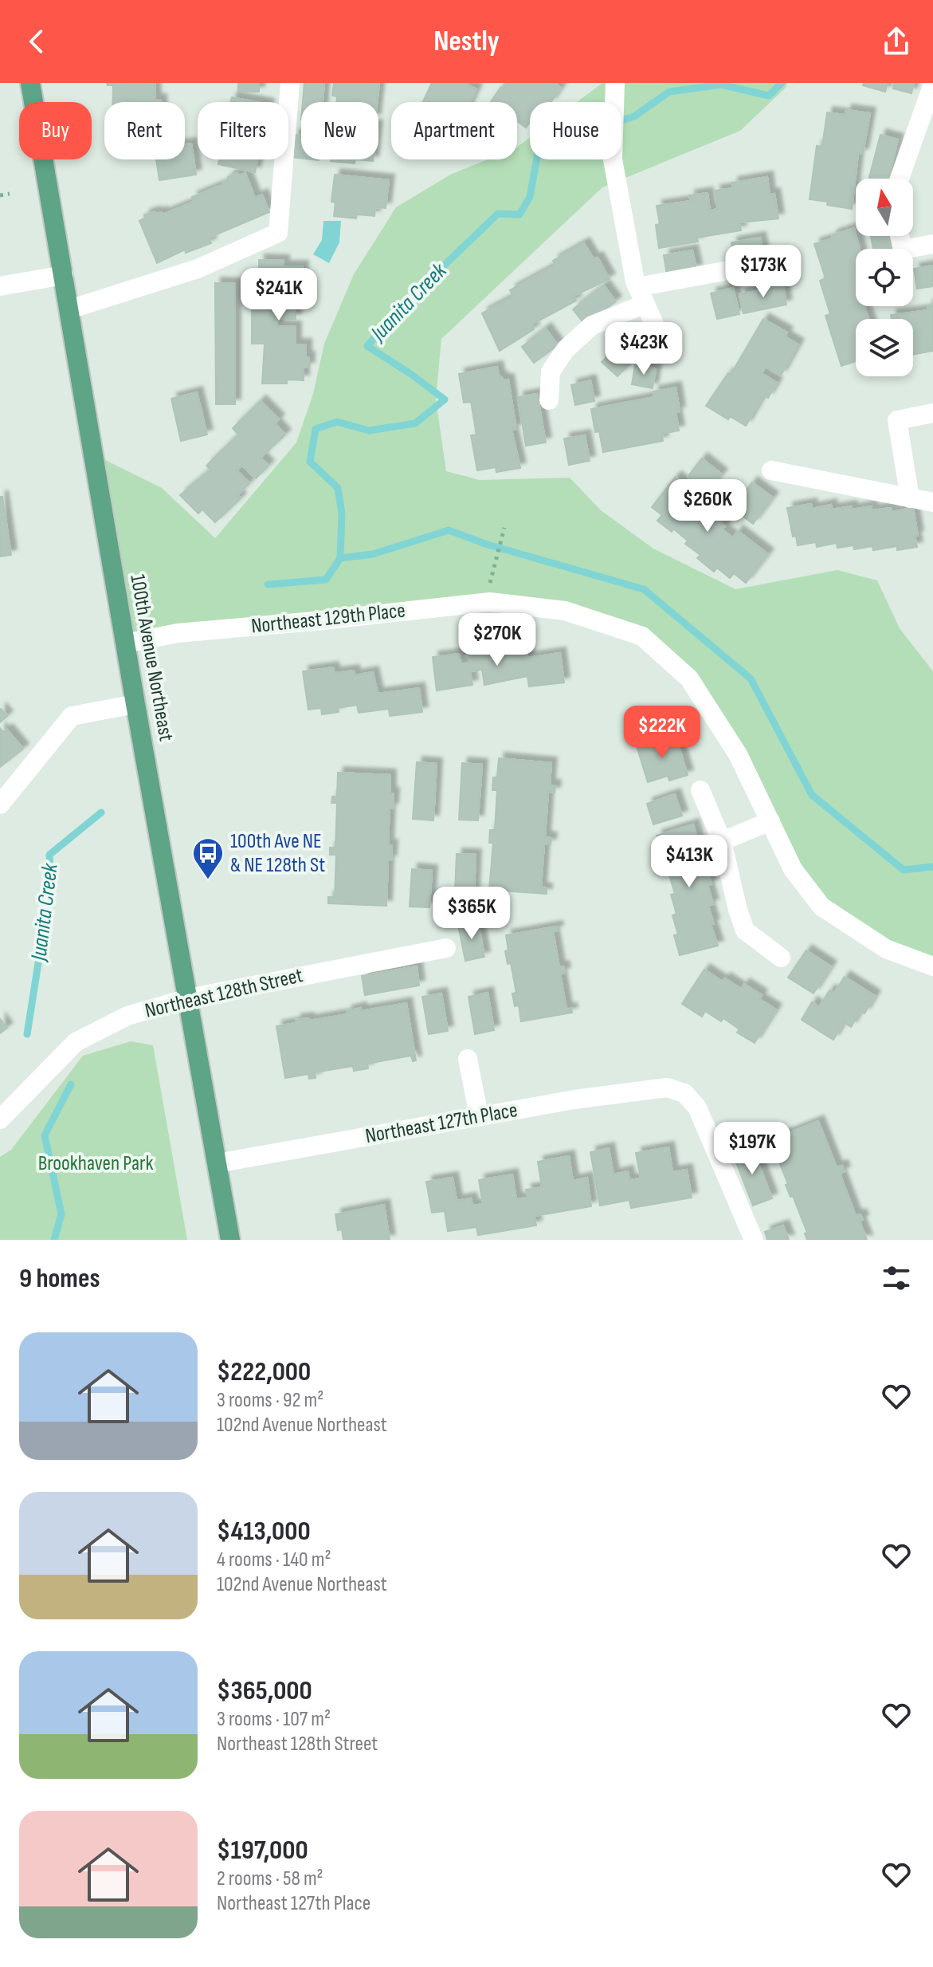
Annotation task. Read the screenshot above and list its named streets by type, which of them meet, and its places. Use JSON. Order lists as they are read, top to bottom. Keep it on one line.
{"streets":{"main road":["100th Avenue Northeast"],"street":["Northeast 129th Place","Northeast 128th Street","Northeast 127th Place"]},"crossings":[["Northeast 129th Place","100th Avenue Northeast"],["100th Avenue Northeast","Northeast 128th Street"],["100th Avenue Northeast","Northeast 127th Place"]],"water":["Juanita Creek"],"parks":["Brookhaven Park"],"places":{"bus stop":["100th Ave NE & NE 128th St"]},"north":"top","page":{"header":"Nestly","chip":["Buy","Rent","Filters","New","Apartment","House"],"price":["$173K","$241K","$423K","$260K","$270K","$222K","$413K","$365K","$197K"],"heading":"9 homes","list":[{"name":"$222,000","note":"3 rooms · 92 m² · 102nd Avenue Northeast"},{"name":"$413,000","note":"4 rooms · 140 m² · 102nd Avenue Northeast"},{"name":"$365,000","note":"3 rooms · 107 m² · Northeast 128th Street"},{"name":"$197,000","note":"2 rooms · 58 m² · Northeast 127th Place"}]}}
